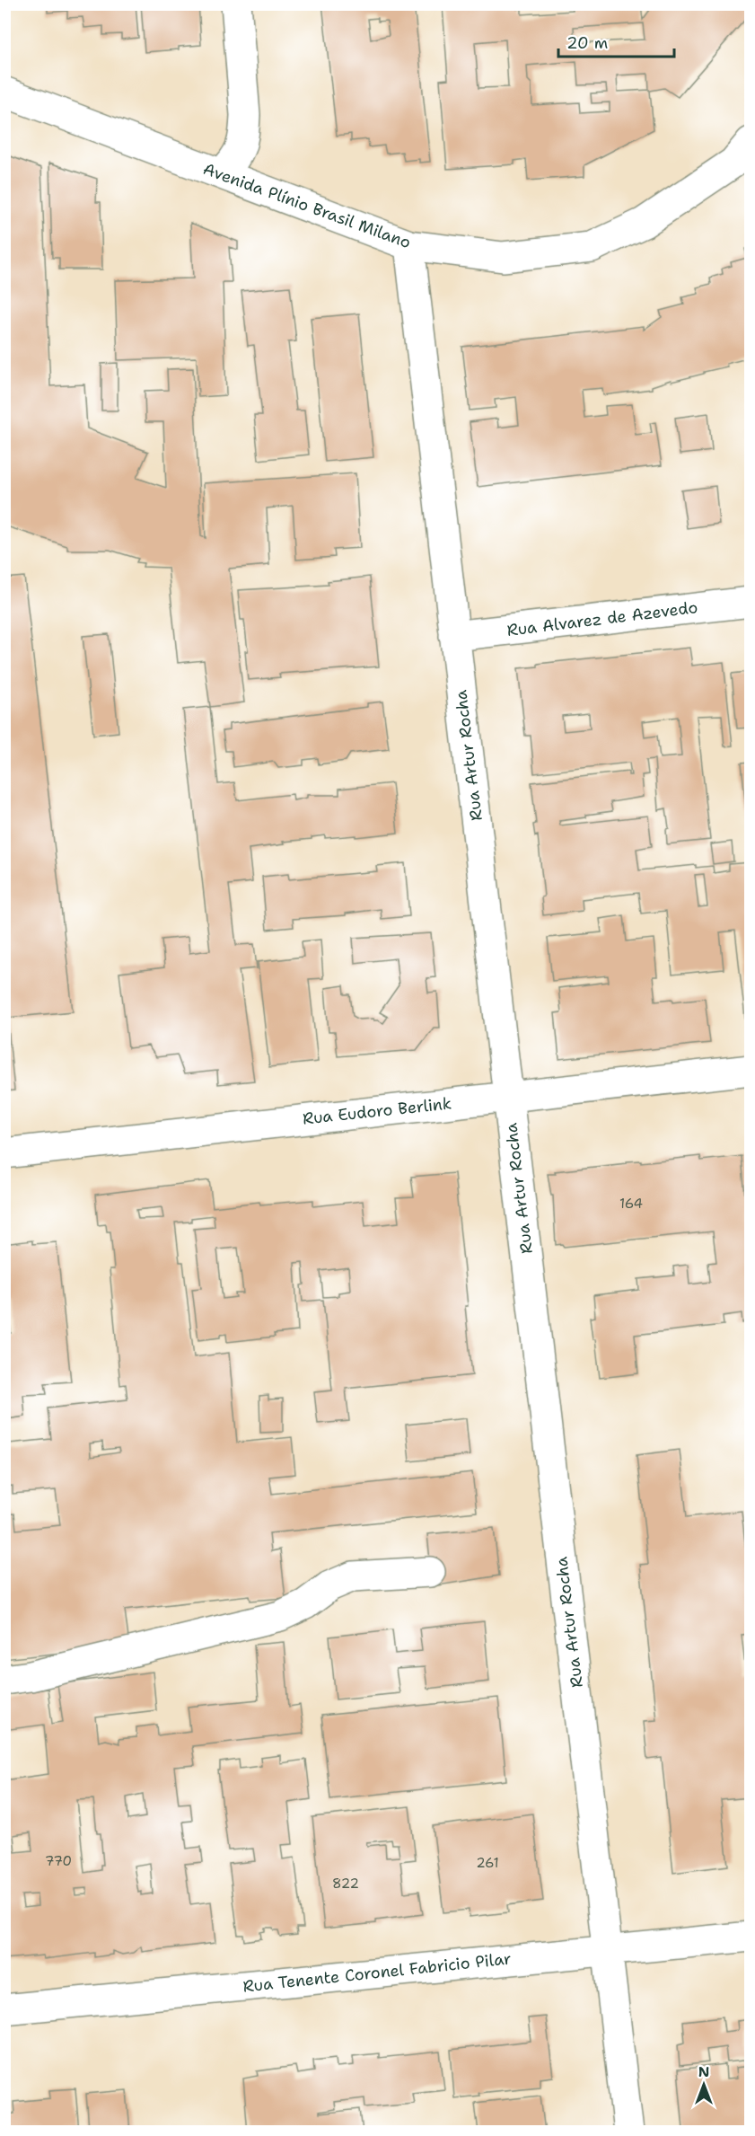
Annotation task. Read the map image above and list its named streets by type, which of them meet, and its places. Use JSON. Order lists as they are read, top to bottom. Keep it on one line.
{"streets":{"street":["Avenida Plínio Brasil Milano","Rua Alvarez de Azevedo","Rua Artur Rocha","Rua Eudoro Berlink","Rua Tenente Coronel Fabricio Pilar"]},"crossings":[["Avenida Plínio Brasil Milano","Rua Artur Rocha"],["Rua Alvarez de Azevedo","Rua Artur Rocha"],["Rua Artur Rocha","Rua Eudoro Berlink"],["Rua Artur Rocha","Rua Tenente Coronel Fabricio Pilar"]],"house_numbers":["164","770","261","822"],"scale_bar":"20 m","north":"top"}
